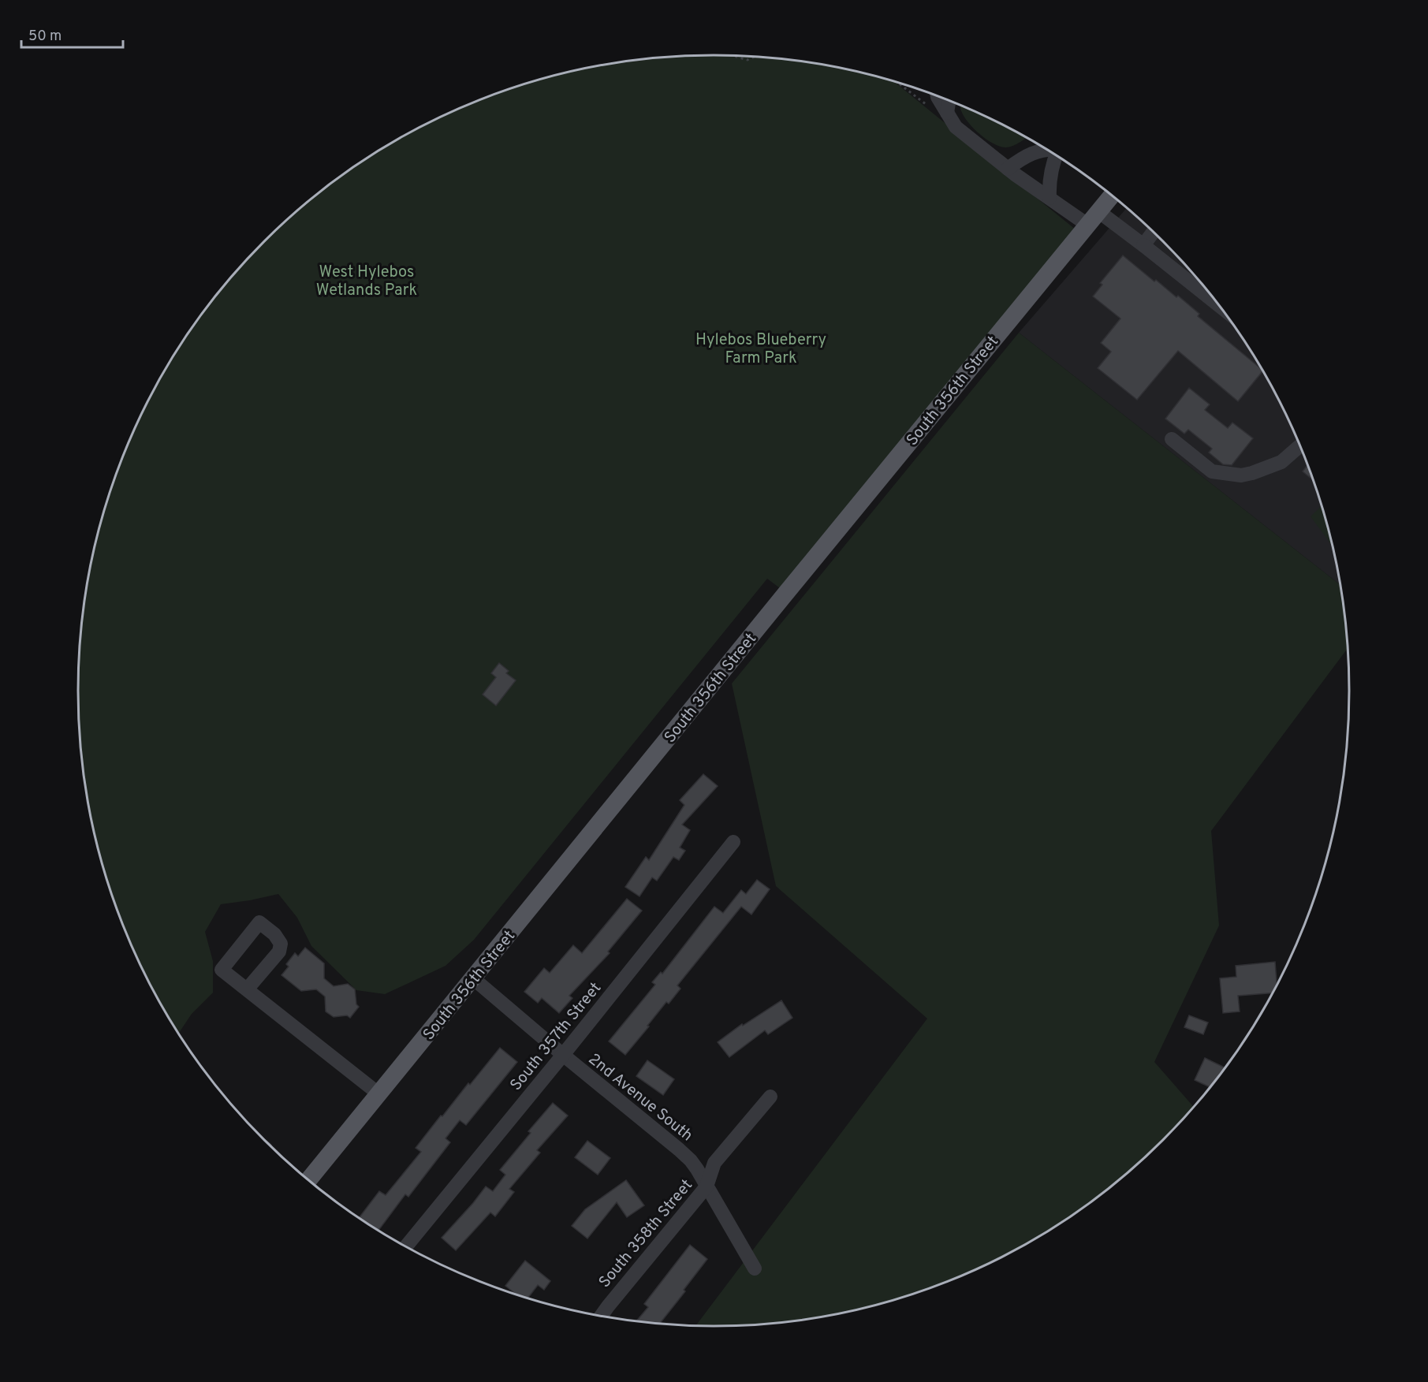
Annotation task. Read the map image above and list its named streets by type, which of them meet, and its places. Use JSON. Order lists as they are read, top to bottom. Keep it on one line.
{"streets":{"main road":["South 356th Street"],"street":["South 357th Street","2nd Avenue South","South 358th Street"]},"crossings":[["South 356th Street","2nd Avenue South"],["South 357th Street","2nd Avenue South"],["2nd Avenue South","South 358th Street"]],"parks":["West Hylebos Wetlands Park","Hylebos Blueberry Farm Park"],"scale_bar":"50 m"}
